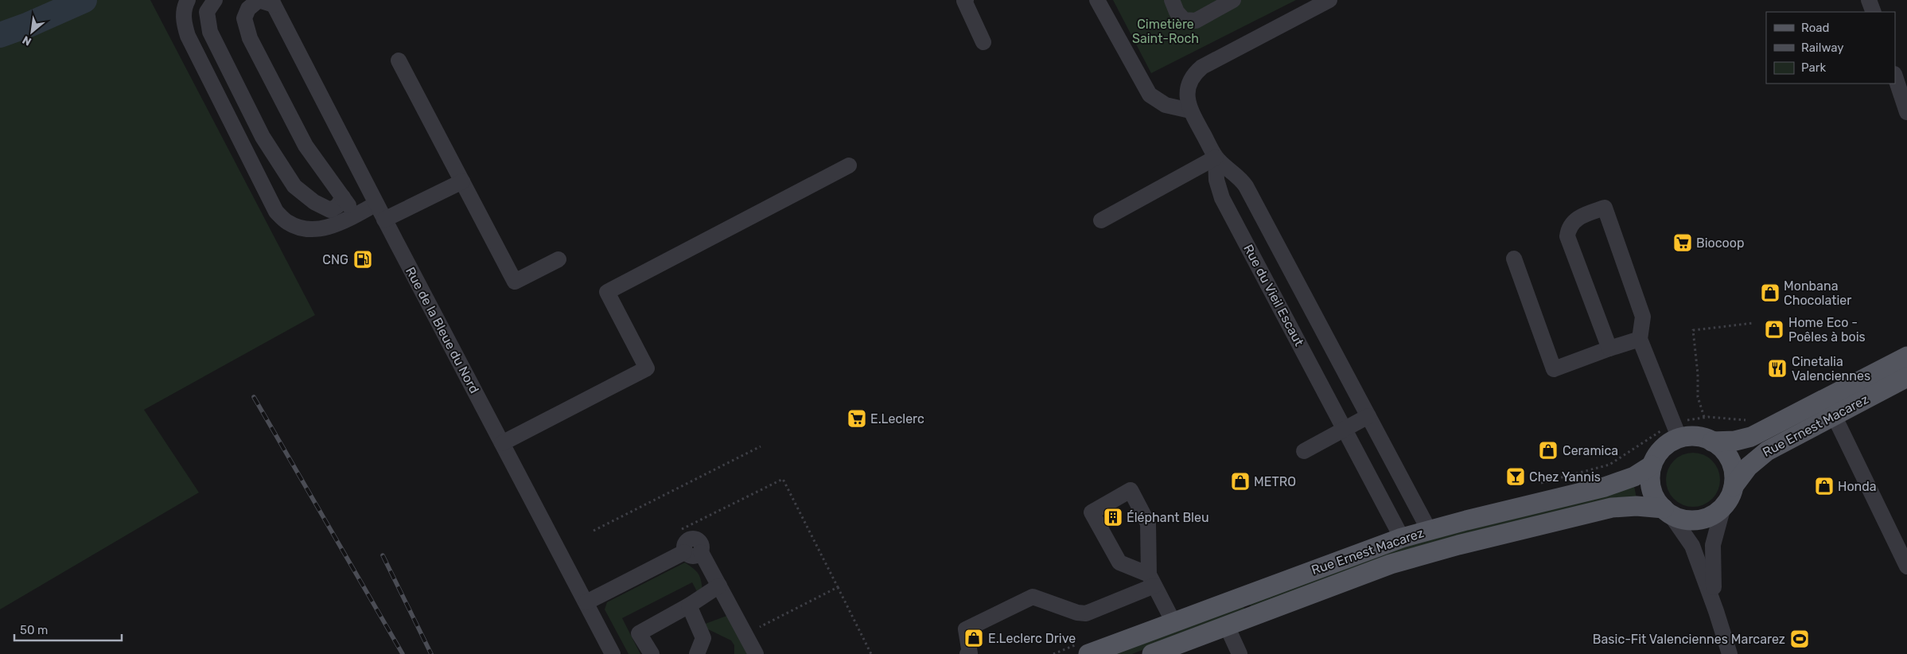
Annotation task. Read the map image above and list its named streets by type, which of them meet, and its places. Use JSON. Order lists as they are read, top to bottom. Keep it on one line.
{"streets":{"main road":["Rue Ernest Macarez"],"street":["Rue du Vieil Escaut","Rue de la Bleue du Nord"]},"crossings":[["Rue du Vieil Escaut","Rue Ernest Macarez"]],"parks":["Cimetière Saint-Roch"],"places":{"supermarket":["Biocoop","E.Leclerc"],"fuel station":["CNG"],"shop":["Monbana Chocolatier","Home Eco - Poêles à bois","Ceramica","METRO","Honda","E.Leclerc Drive"],"restaurant":["Cinetalia Valenciennes"],"bar":["Chez Yannis"],"building":["Éléphant Bleu"],"sports":["Basic-Fit Valenciennes Marcarez"]},"legend":["Road","Railway","Park"],"scale_bar":"50 m","north":"bottom left"}
